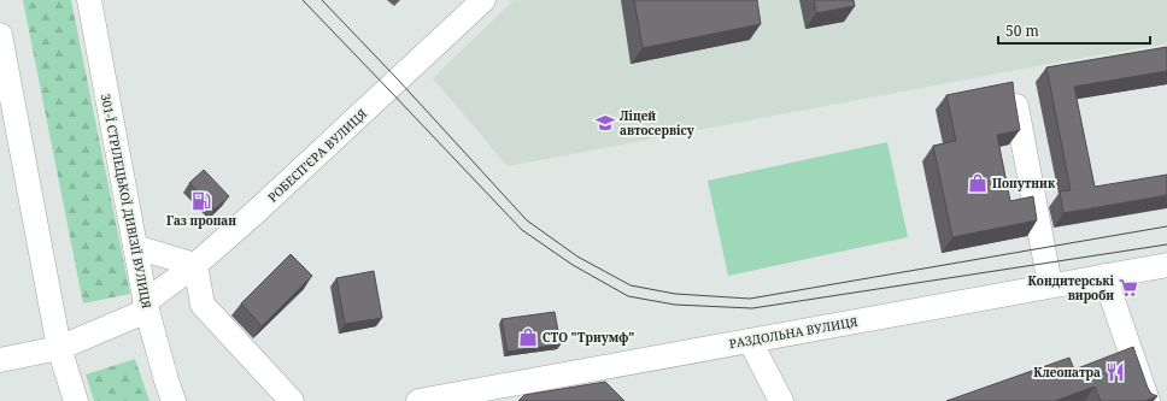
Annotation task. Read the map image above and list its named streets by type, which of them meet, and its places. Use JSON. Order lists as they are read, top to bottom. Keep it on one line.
{"streets":{"street":["РОБЕСП’ЄРА ВУЛИЦЯ","301-Ї СТРІЛЕЦЬКОЇ ДИВІЗІЇ ВУЛИЦЯ","РАЗДОЛЬНА ВУЛИЦЯ"]},"crossings":[["РОБЕСП’ЄРА ВУЛИЦЯ","301-Ї СТРІЛЕЦЬКОЇ ДИВІЗІЇ ВУЛИЦЯ"]],"places":{"school or university":["Ліцей автосервісу"],"shop":["Попутник","СТО \"Триумф\""],"fuel station":["Газ пропан"],"supermarket":["Кондитерські вироби"],"restaurant":["Клеопатра"]},"scale_bar":"50 m"}
